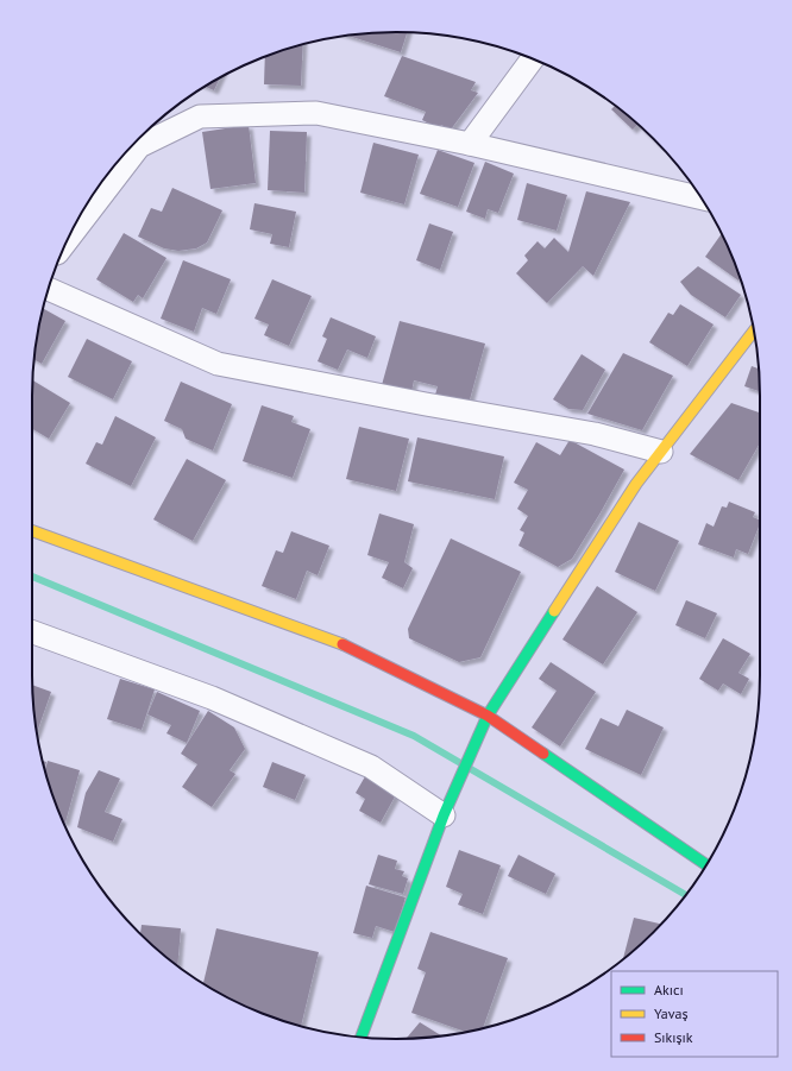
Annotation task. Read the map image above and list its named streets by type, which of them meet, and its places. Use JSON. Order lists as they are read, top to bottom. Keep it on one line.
{"legend":["Akıcı","Yavaş","Sıkışık"]}
